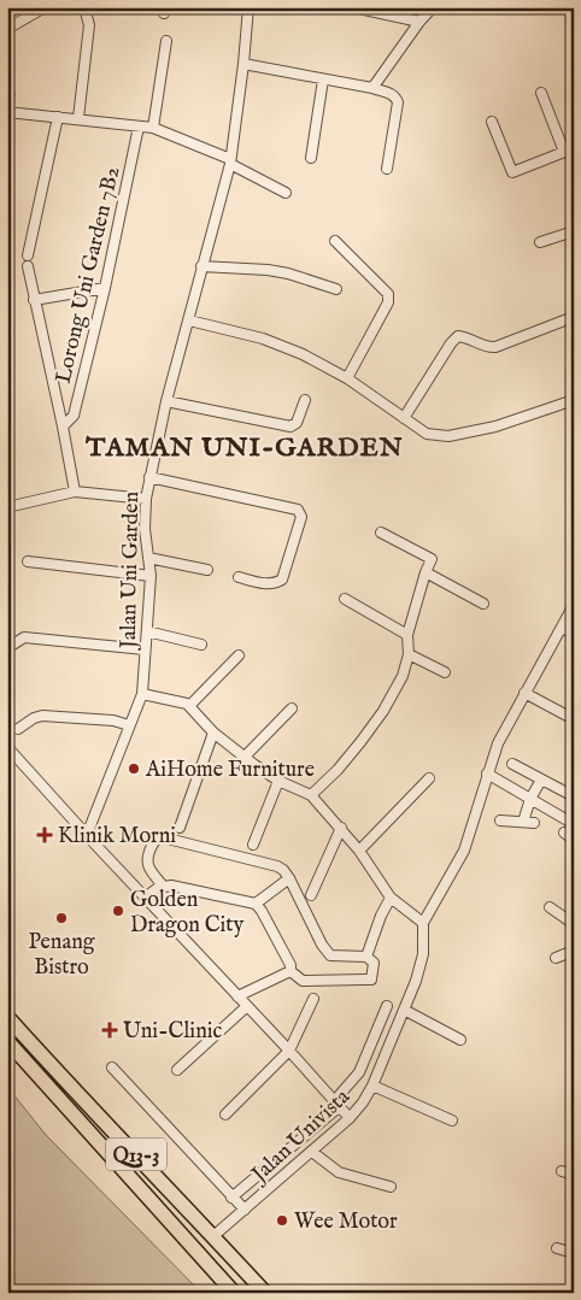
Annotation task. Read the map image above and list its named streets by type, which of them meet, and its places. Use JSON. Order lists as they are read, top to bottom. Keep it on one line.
{"streets":{"highway":["Q13-3"],"street":["Lorong Uni Garden 7B2","Jalan Uni Garden","Jalan Univista"]},"crossings":[["Jalan Univista","Q13-3"]],"districts":["TAMAN UNI-GARDEN"],"places":{"other":["AiHome Furniture","Golden Dragon City","Penang Bistro","Wee Motor"],"health":["Klinik Morni","Uni-Clinic"]}}
